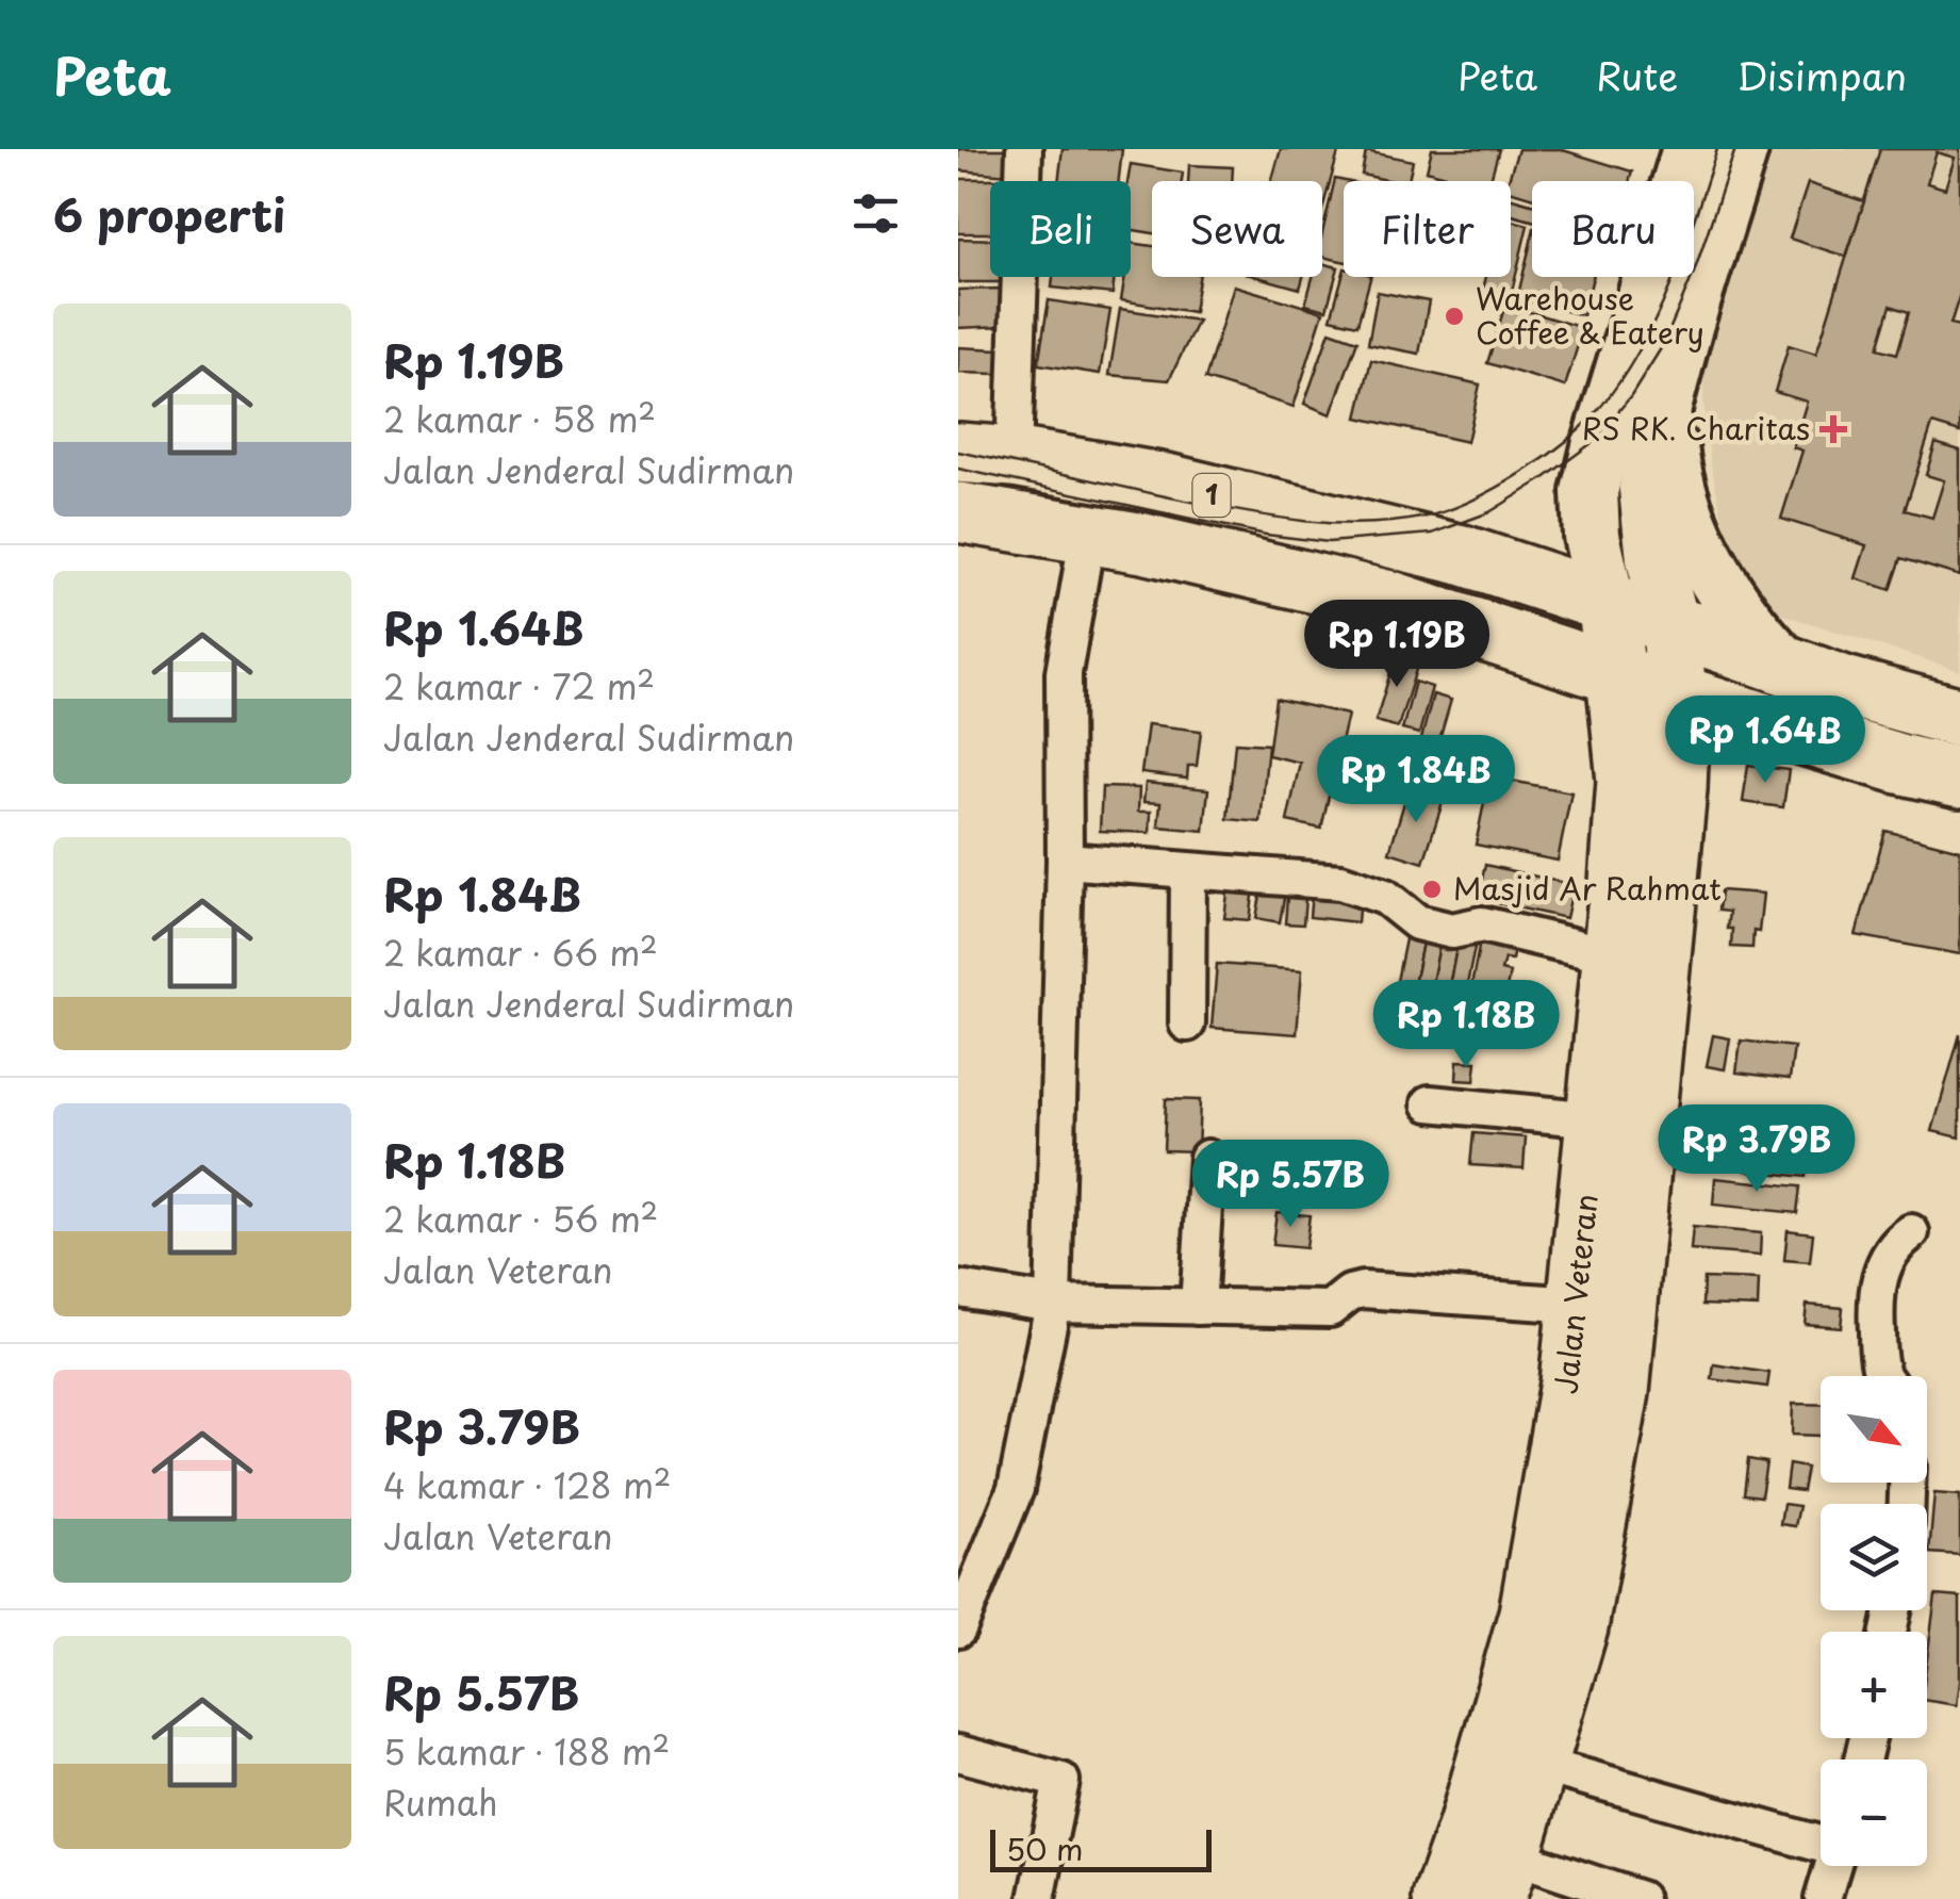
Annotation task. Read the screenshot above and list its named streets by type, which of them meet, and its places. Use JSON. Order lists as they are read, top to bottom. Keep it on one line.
{"streets":{"highway":["1","Jalan Veteran"]},"crossings":[["1","Jalan Veteran"]],"places":{"other":["Warehouse Coffee & Eatery","Masjid Ar Rahmat"],"health":["RS RK. Charitas"]},"scale_bar":"50 m","north":"bottom right","page":{"header":"Peta","nav":["Peta","Rute","Disimpan"],"heading":"6 properti","chip":["Beli","Sewa","Filter","Baru"],"list":[{"name":"Rp 1.19B","note":"2 kamar · 58 m² · Jalan Jenderal Sudirman"},{"name":"Rp 1.64B","note":"2 kamar · 72 m² · Jalan Jenderal Sudirman"},{"name":"Rp 1.84B","note":"2 kamar · 66 m² · Jalan Jenderal Sudirman"},{"name":"Rp 1.18B","note":"2 kamar · 56 m² · Jalan Veteran"},{"name":"Rp 3.79B","note":"4 kamar · 128 m² · Jalan Veteran"},{"name":"Rp 5.57B","note":"5 kamar · 188 m² · Rumah"}],"price":["Rp 1.19B","Rp 1.64B","Rp 1.84B","Rp 1.18B","Rp 3.79B","Rp 5.57B"],"map_buttons":["+","−"],"scale":"50 m"}}
